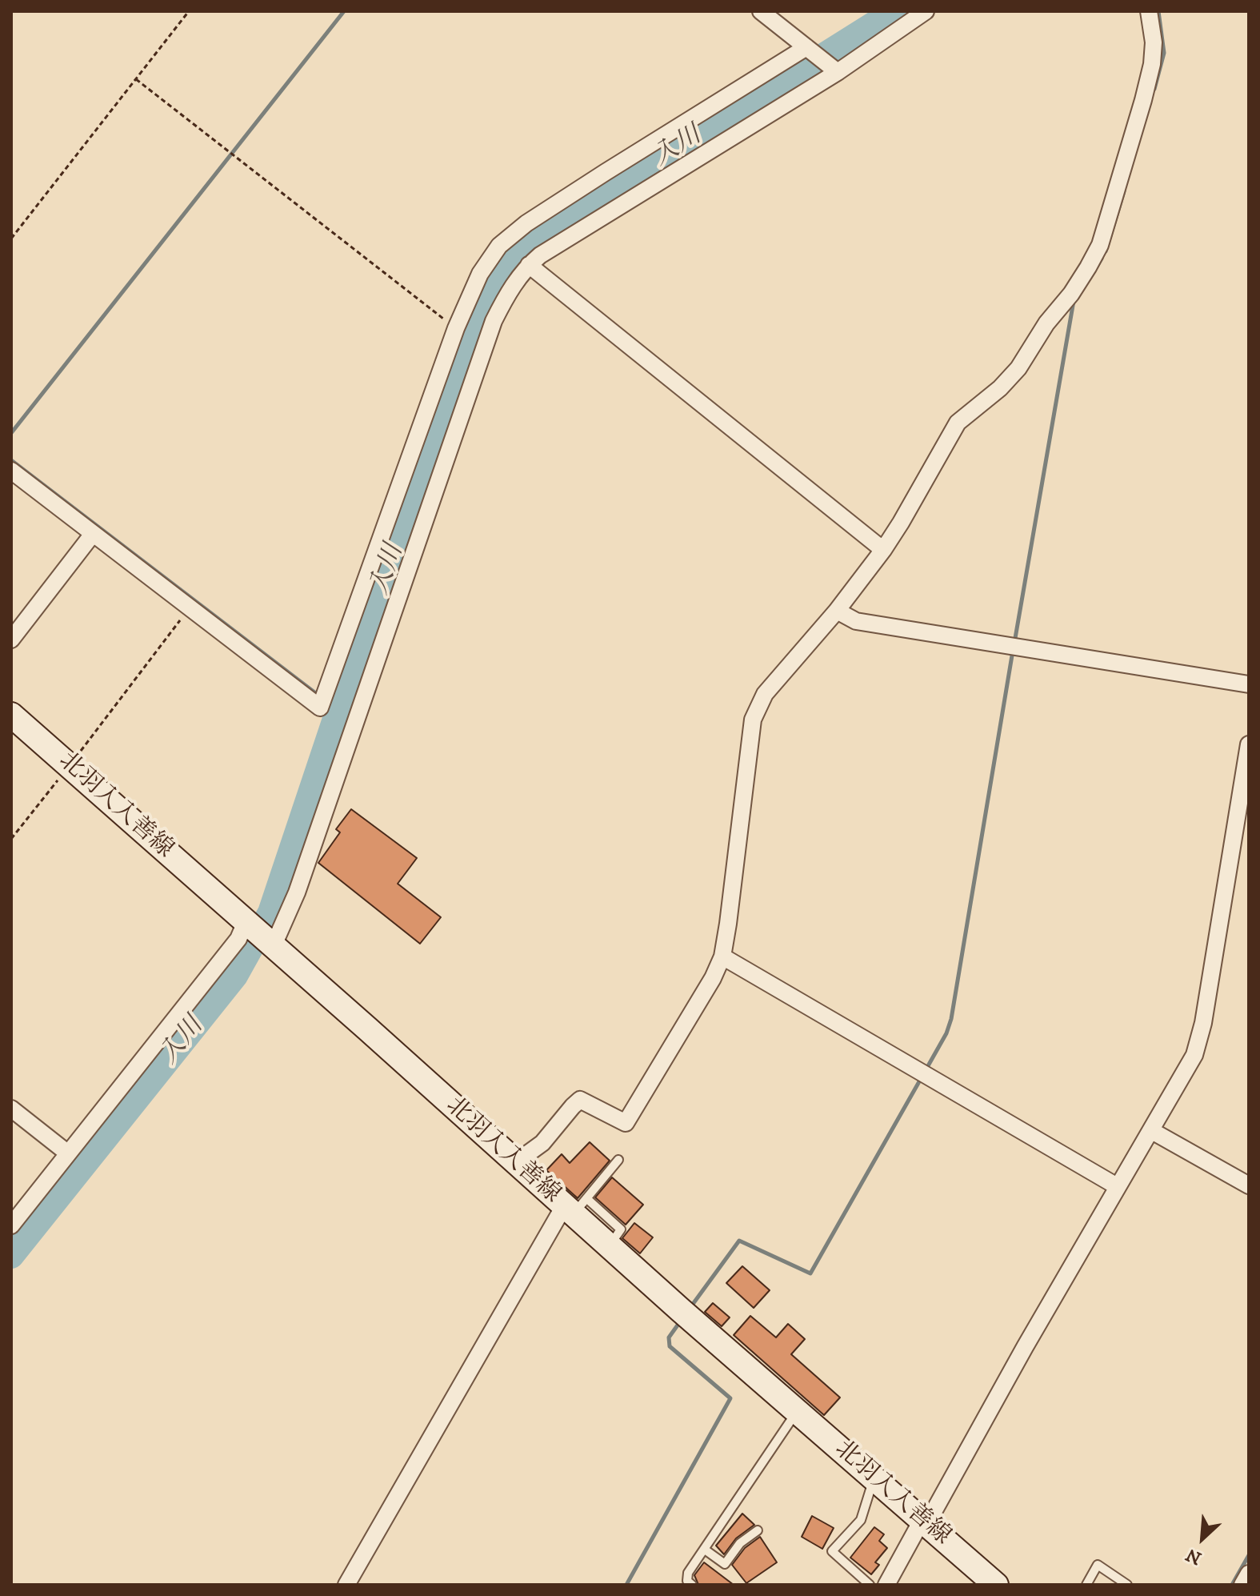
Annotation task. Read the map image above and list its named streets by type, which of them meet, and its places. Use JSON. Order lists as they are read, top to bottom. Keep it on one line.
{"streets":{"main road":["北羽入入善線"]},"water":["入川"],"north":"bottom left"}
